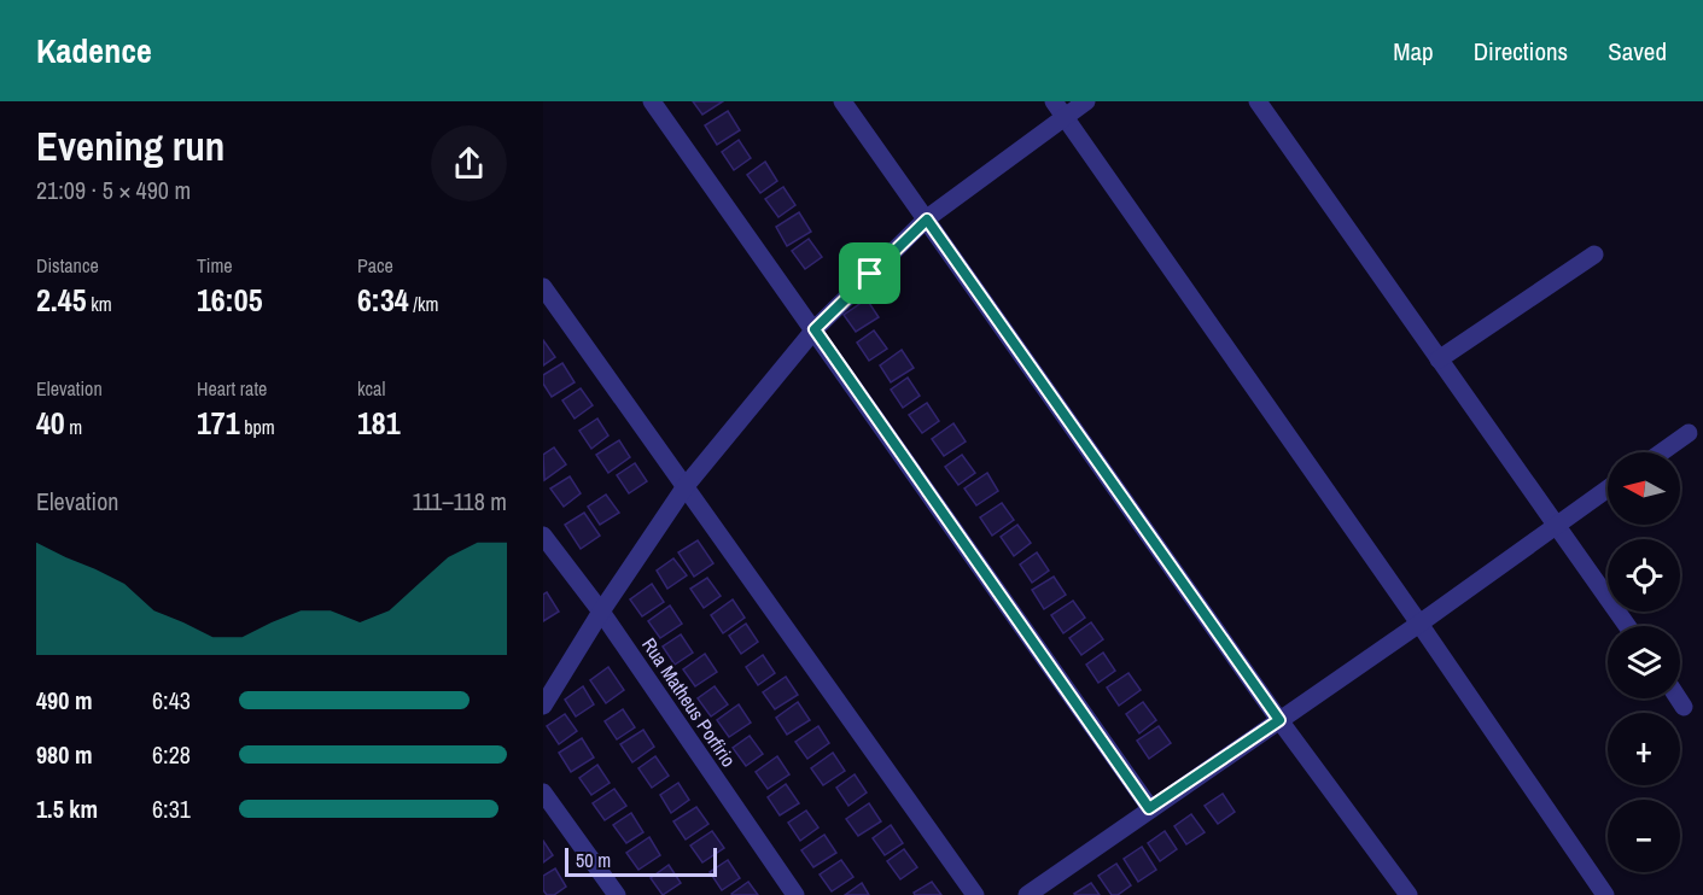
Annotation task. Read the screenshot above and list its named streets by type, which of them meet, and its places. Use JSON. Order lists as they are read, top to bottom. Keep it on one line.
{"streets":{"street":["Rua Matheus Porfirio"]},"scale_bar":"50 m","north":"left","page":{"header":"Kadence","nav":["Map","Directions","Saved"],"heading":["Evening run","21:09 · 5 × 490 m"],"stats":[["Distance","2.45 km"],["Time","16:05"],["Pace","6:34 /km"],["Elevation","40 m"],["Heart rate","171 bpm"],["kcal","181"]],"map_buttons":["+","−"],"chart":["Elevation","111–118 m"],"list":[{"name":"490 m","note":"6:43"},{"name":"980 m","note":"6:28"},{"name":"1.5 km","note":"6:31"}],"scale":"50 m"}}
